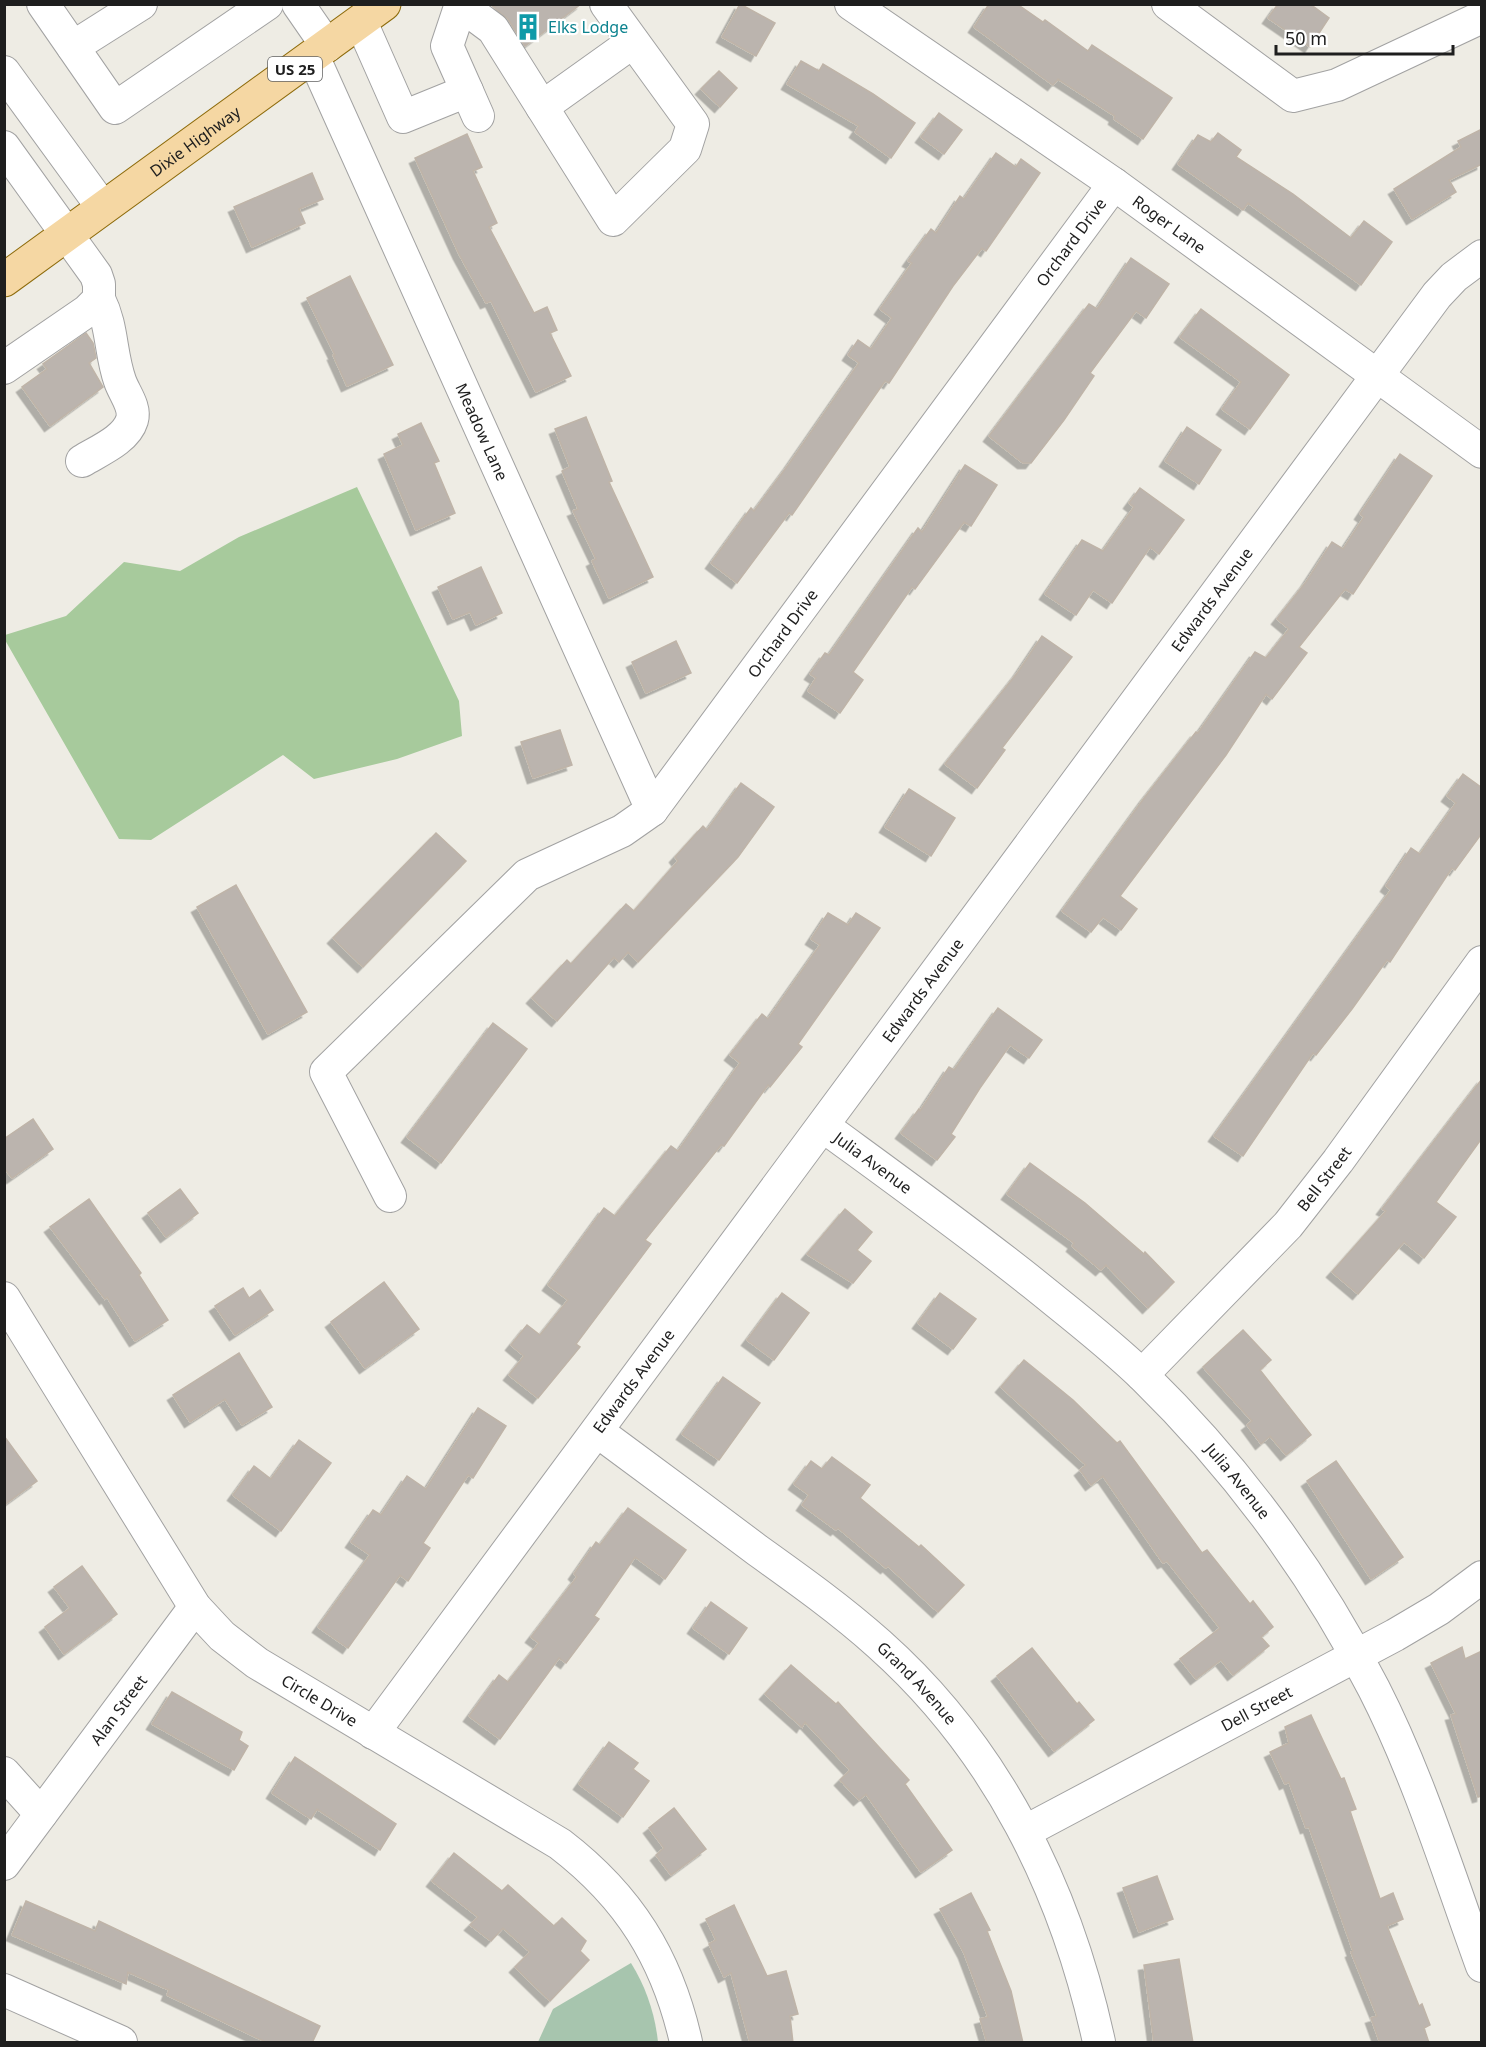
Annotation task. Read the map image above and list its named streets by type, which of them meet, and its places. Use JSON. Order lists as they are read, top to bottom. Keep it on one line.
{"streets":{"main road":["US 25","Dixie Highway"],"street":["Roger Lane","Orchard Drive","Meadow Lane","Edwards Avenue","Julia Avenue","Bell Street","Grand Avenue","Circle Drive","Dell Street","Alan Street"]},"crossings":[["Dixie Highway","Meadow Lane"],["Roger Lane","Orchard Drive"],["Roger Lane","Edwards Avenue"],["Orchard Drive","Meadow Lane"],["Edwards Avenue","Julia Avenue"],["Edwards Avenue","Grand Avenue"],["Edwards Avenue","Circle Drive"],["Julia Avenue","Bell Street"],["Julia Avenue","Dell Street"],["Grand Avenue","Dell Street"],["Circle Drive","Alan Street"]],"places":{"building":["Elks Lodge"]},"scale_bar":"50 m"}
